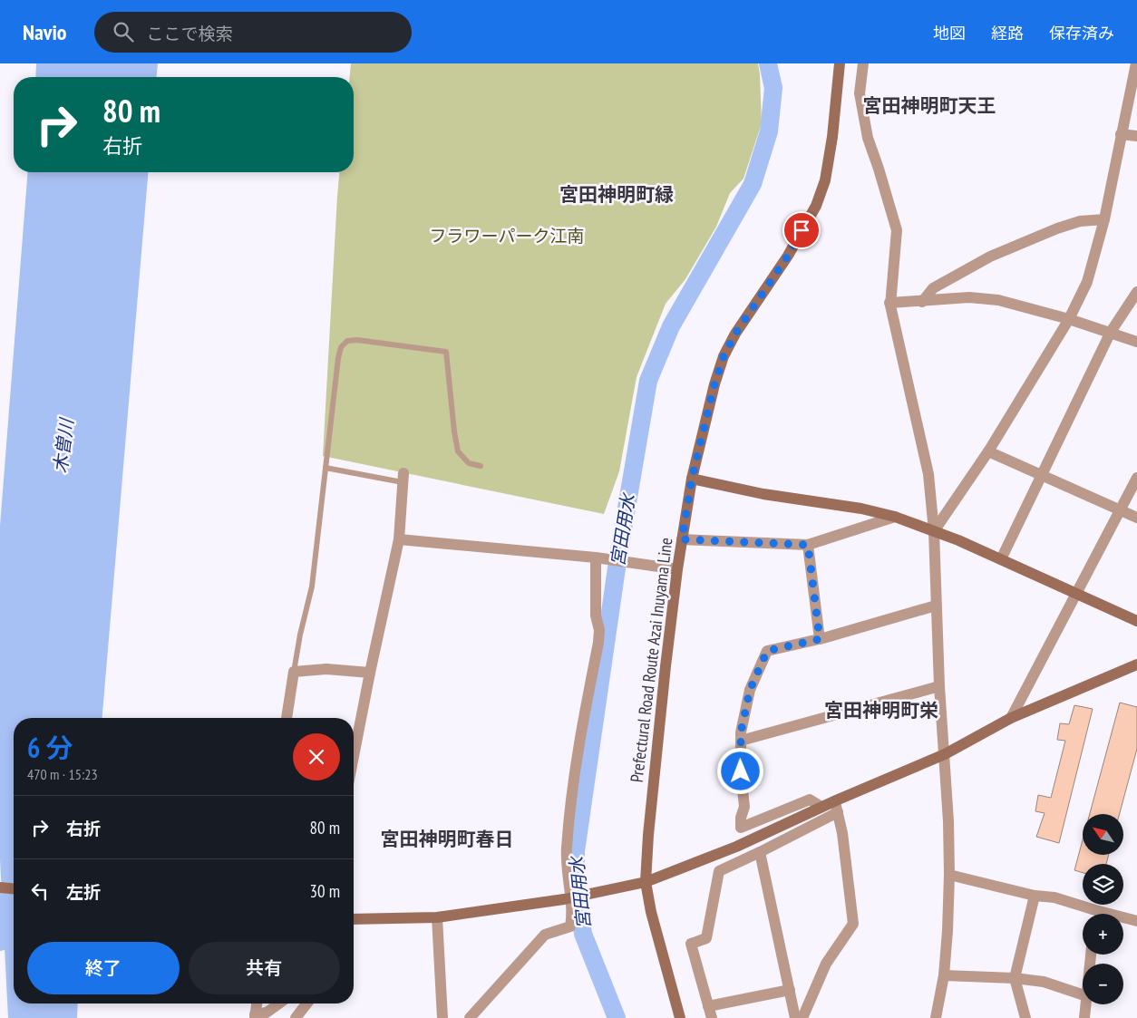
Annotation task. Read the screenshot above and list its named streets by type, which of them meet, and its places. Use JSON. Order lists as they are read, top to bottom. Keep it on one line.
{"streets":{"street":["Prefectural Road Route Azai Inuyama Line"]},"districts":["宮田神明町天王","宮田神明町緑","宮田神明町栄","宮田神明町春日"],"water":["木曽川","宮田用水"],"parks":["フラワーパーク江南"],"north":"top left","page":{"header":"Navio","search":"ここで検索","nav":["地図","経路","保存済み"],"turn":["80 m","右折"],"heading":["6 分","470 m · 15:23"],"list":[{"name":"右折","value":"80 m"},{"name":"左折","value":"30 m"}],"map_buttons":["+","−"],"buttons":["終了","共有"]}}
